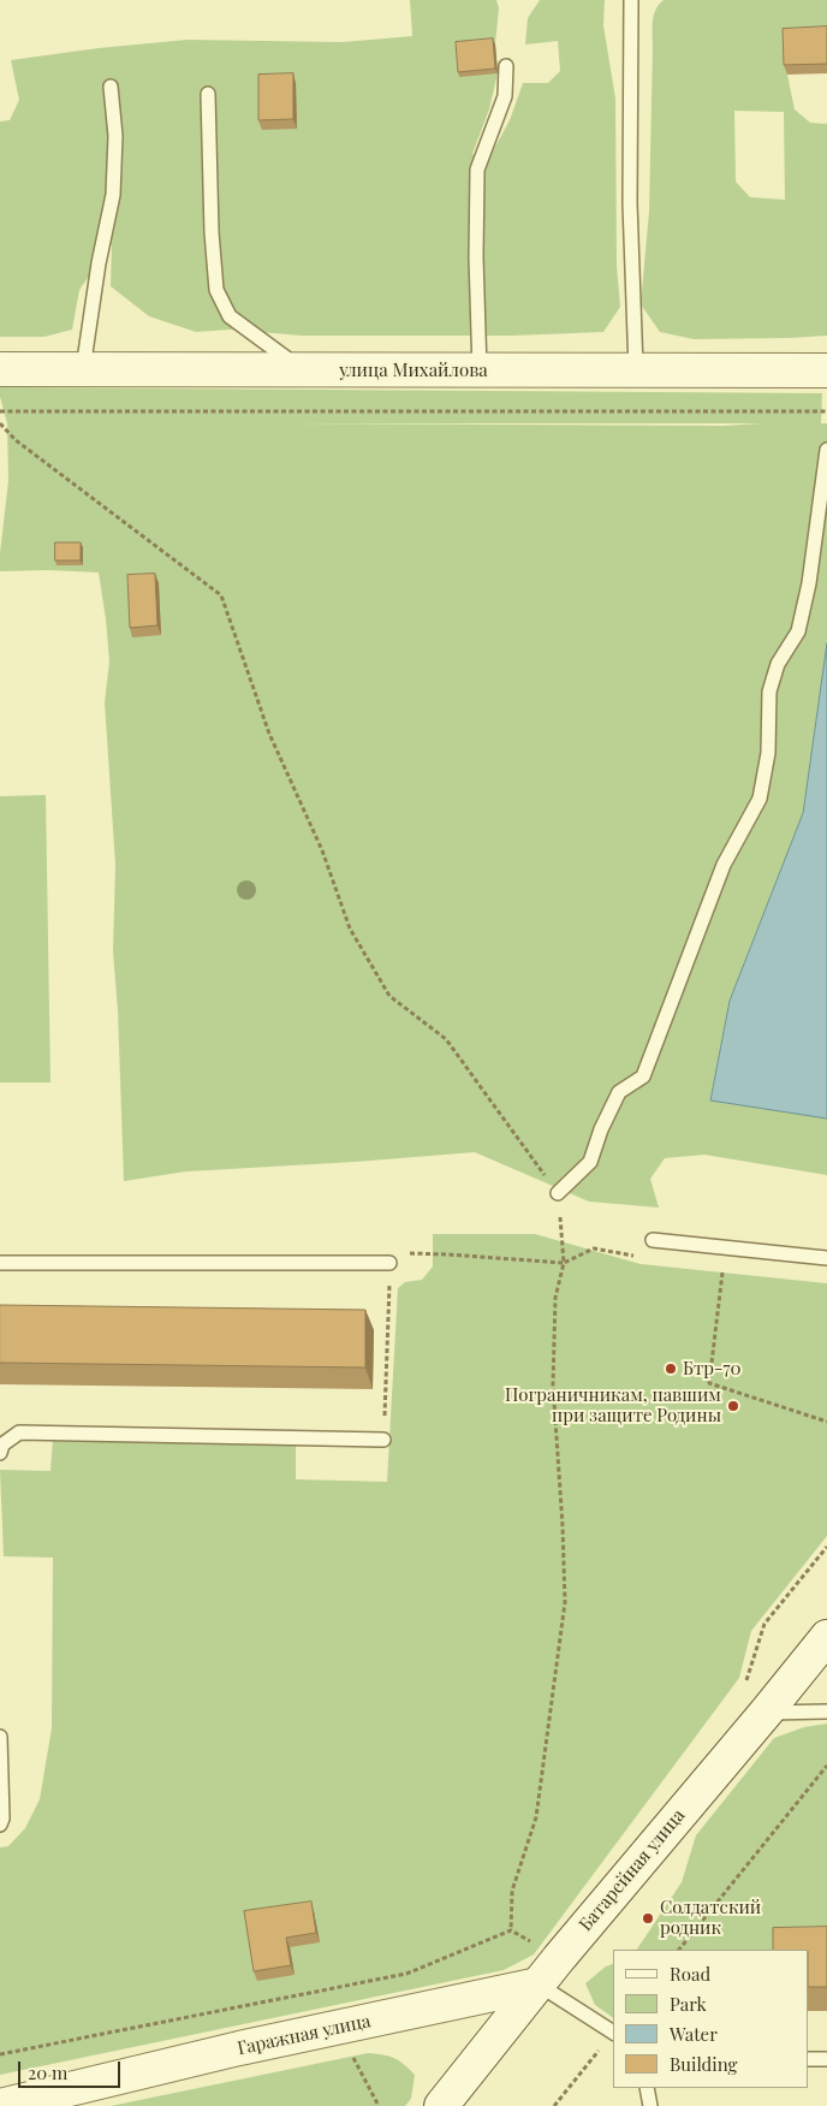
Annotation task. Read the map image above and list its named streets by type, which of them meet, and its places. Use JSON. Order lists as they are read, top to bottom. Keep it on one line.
{"streets":{"street":["улица Михайлова","Батарейная улица","Гаражная улица"]},"crossings":[["Батарейная улица","Гаражная улица"]],"places":["Бтр-70","Пограничникам, павшим при защите Родины","Солдатский родник"],"legend":["Road","Park","Water","Building"],"scale_bar":"20 m"}
